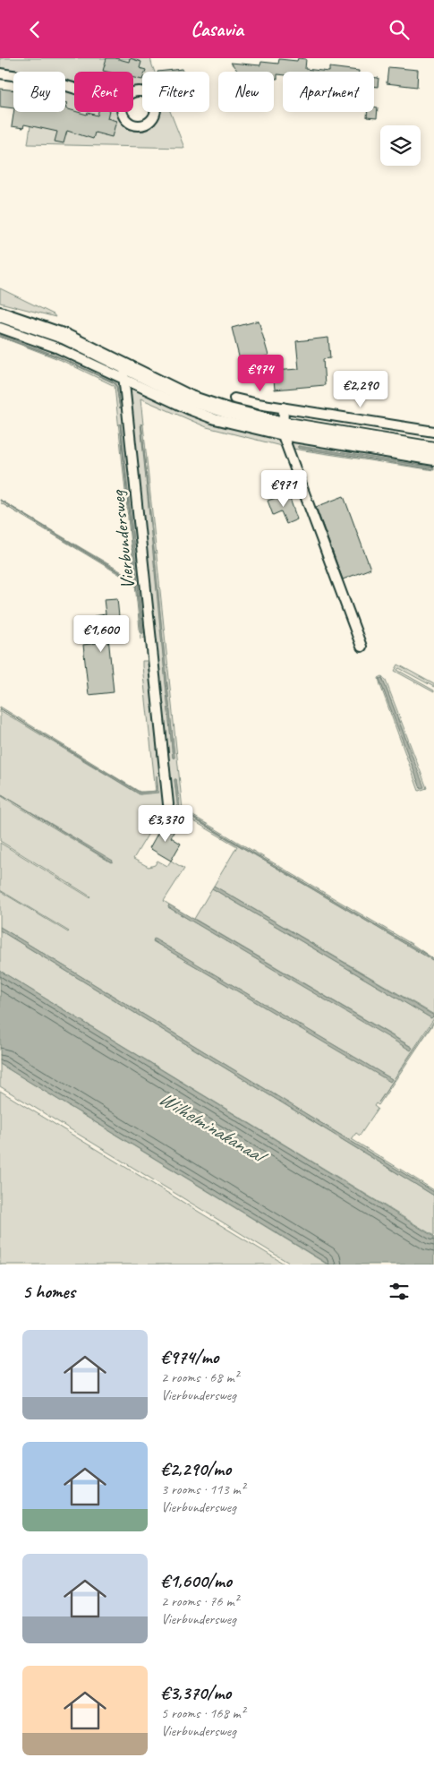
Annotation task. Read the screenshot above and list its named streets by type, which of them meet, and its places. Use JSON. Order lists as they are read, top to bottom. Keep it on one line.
{"streets":{"street":["Vierbundersweg"]},"water":["Wilhelminakanaal"],"page":{"header":"Casavia","chip":["Buy","Rent","Filters","New","Apartment"],"price":["€974","€2,290","€971","€1,600","€3,370"],"heading":"5 homes","list":[{"name":"€974/mo","note":"2 rooms · 68 m² · Vierbundersweg"},{"name":"€2,290/mo","note":"3 rooms · 113 m² · Vierbundersweg"},{"name":"€1,600/mo","note":"2 rooms · 76 m² · Vierbundersweg"},{"name":"€3,370/mo","note":"5 rooms · 168 m² · Vierbundersweg"}]}}
